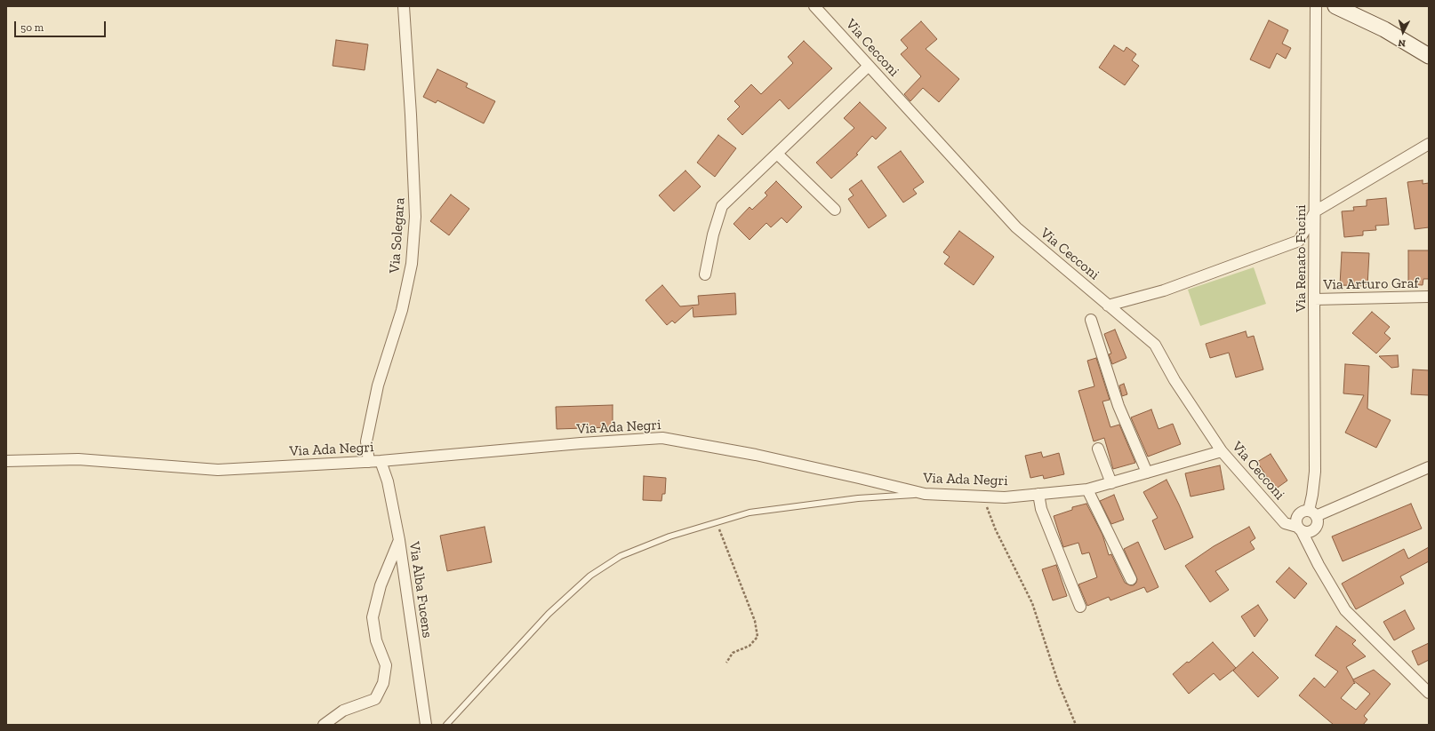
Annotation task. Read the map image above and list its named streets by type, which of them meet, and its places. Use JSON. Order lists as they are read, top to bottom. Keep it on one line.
{"streets":{"street":["Via Cecconi","Via Solegara","Via Renato Fucini","Via Arturo Graf","Via Ada Negri","Via Alba Fucens"]},"crossings":[["Via Cecconi","Via Renato Fucini"],["Via Cecconi","Via Ada Negri"],["Via Solegara","Via Ada Negri"],["Via Renato Fucini","Via Arturo Graf"],["Via Ada Negri","Via Alba Fucens"]],"scale_bar":"50 m","north":"bottom"}
